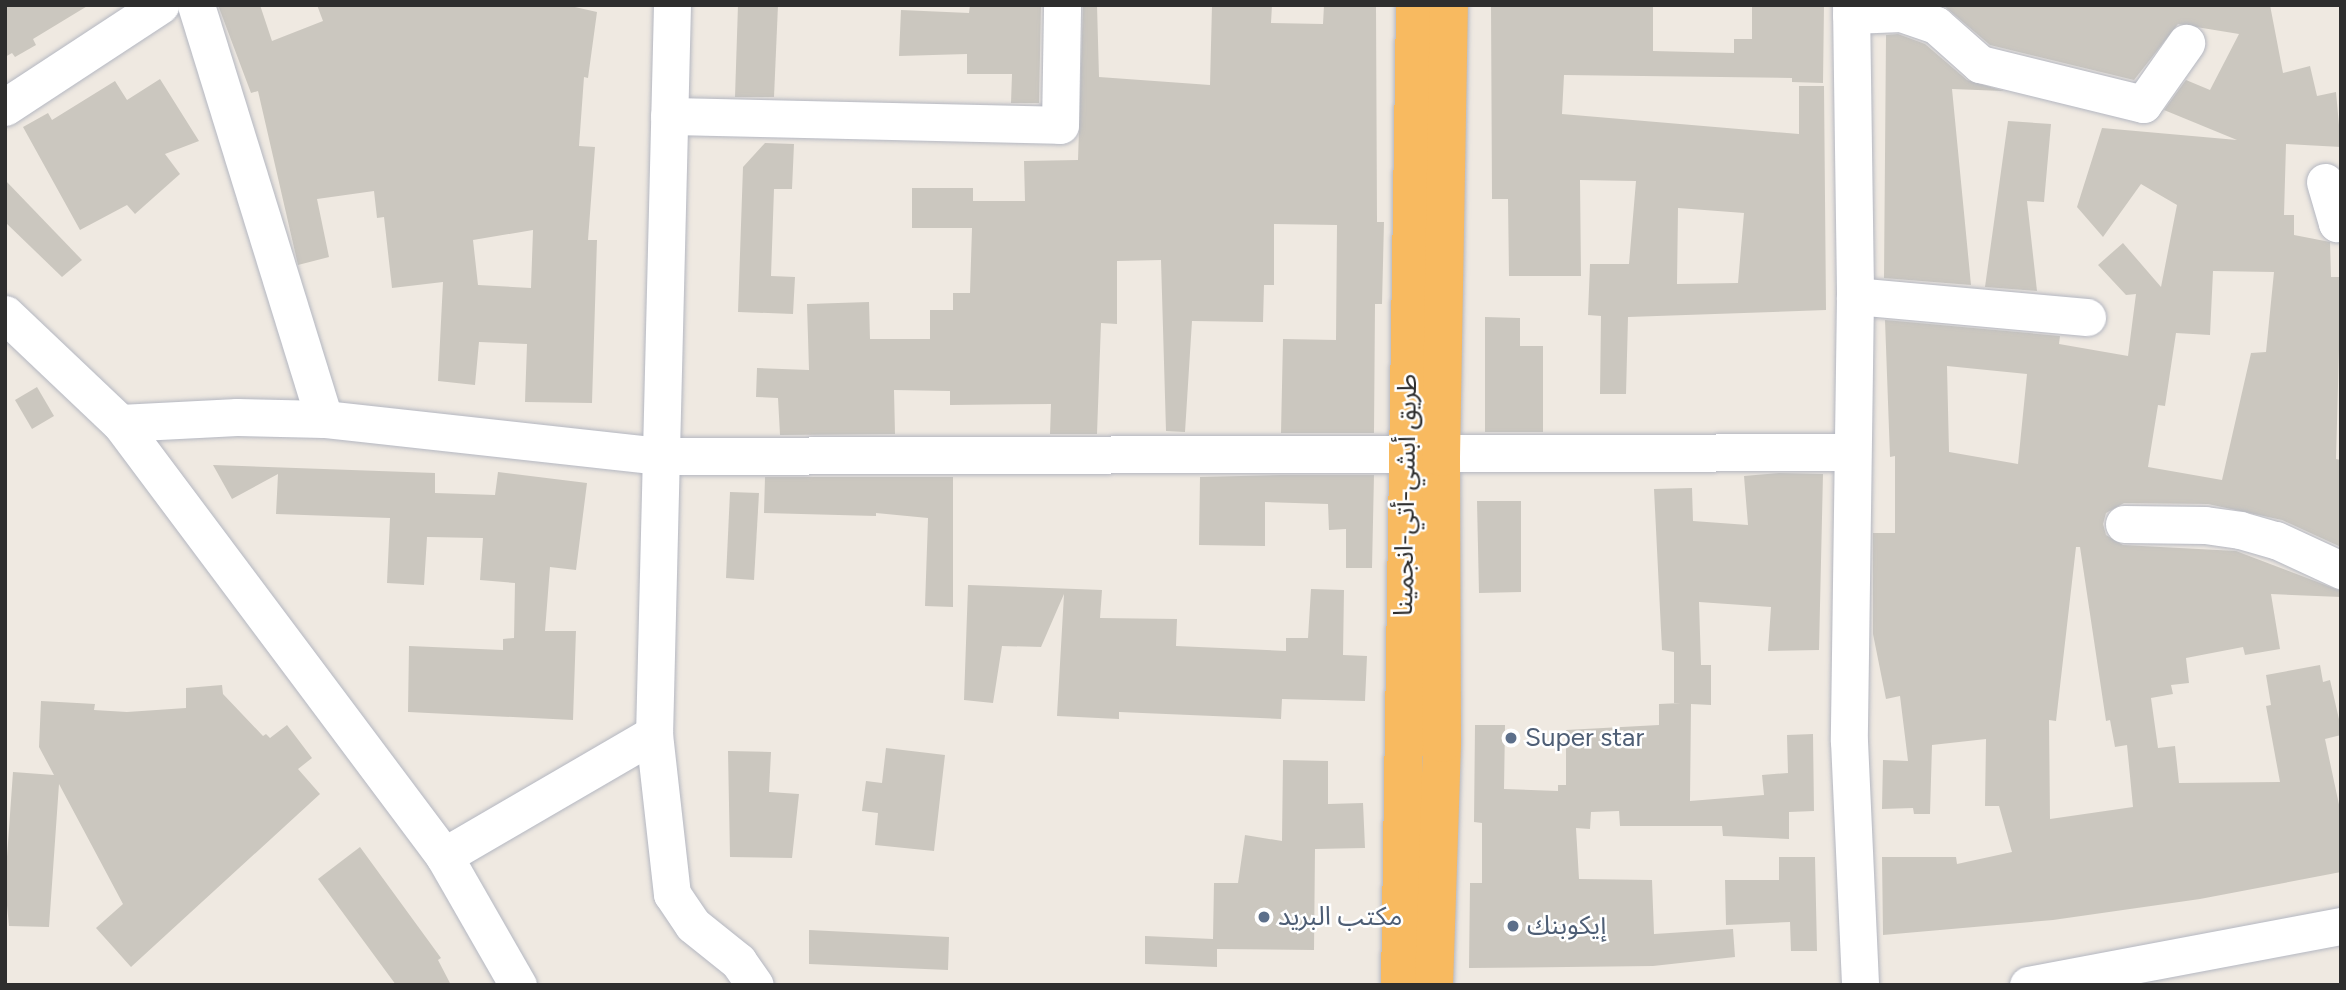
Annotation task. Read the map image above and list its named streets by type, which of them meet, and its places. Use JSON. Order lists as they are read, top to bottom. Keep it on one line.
{"streets":{"highway":["طريق أبشي-أتي-انجمينا"]},"places":["Super star","مكتب البريد","إيكوبنك"]}
